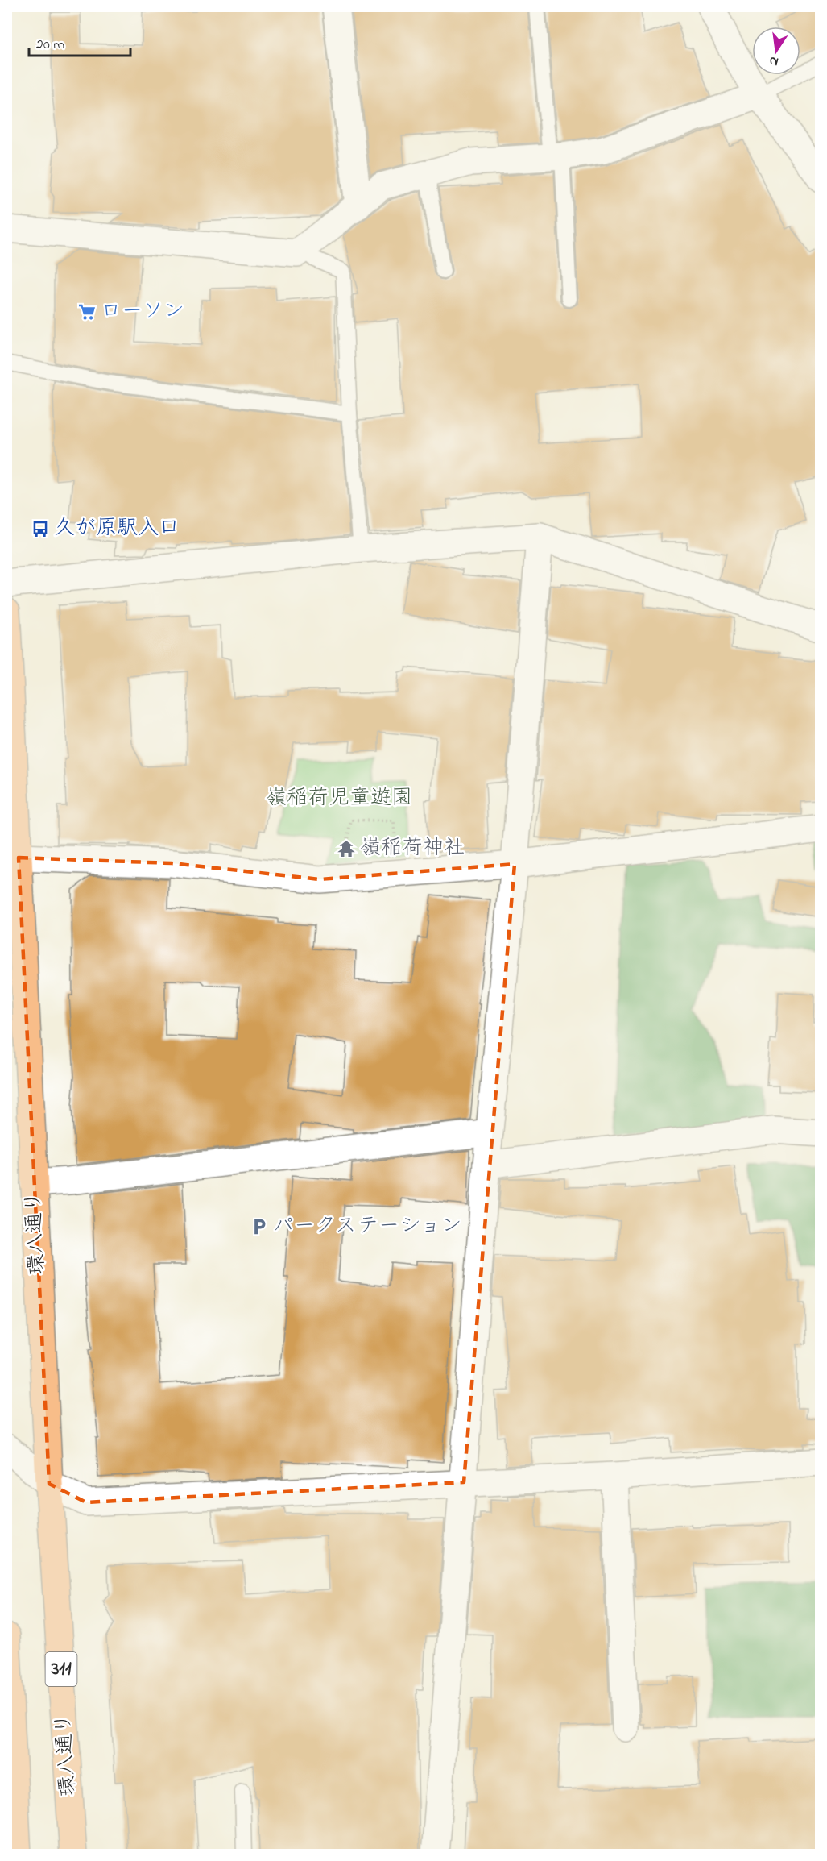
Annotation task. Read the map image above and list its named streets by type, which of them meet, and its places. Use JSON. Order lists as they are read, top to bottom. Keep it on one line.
{"streets":{"main road":["環八通り","311"]},"parks":["嶺稲荷児童遊園"],"places":{"supermarket":["ローソン"],"bus stop":["久が原駅入口"],"temple":["嶺稲荷神社"],"parking":["パークステーション"]},"scale_bar":"20 m","north":"bottom"}
